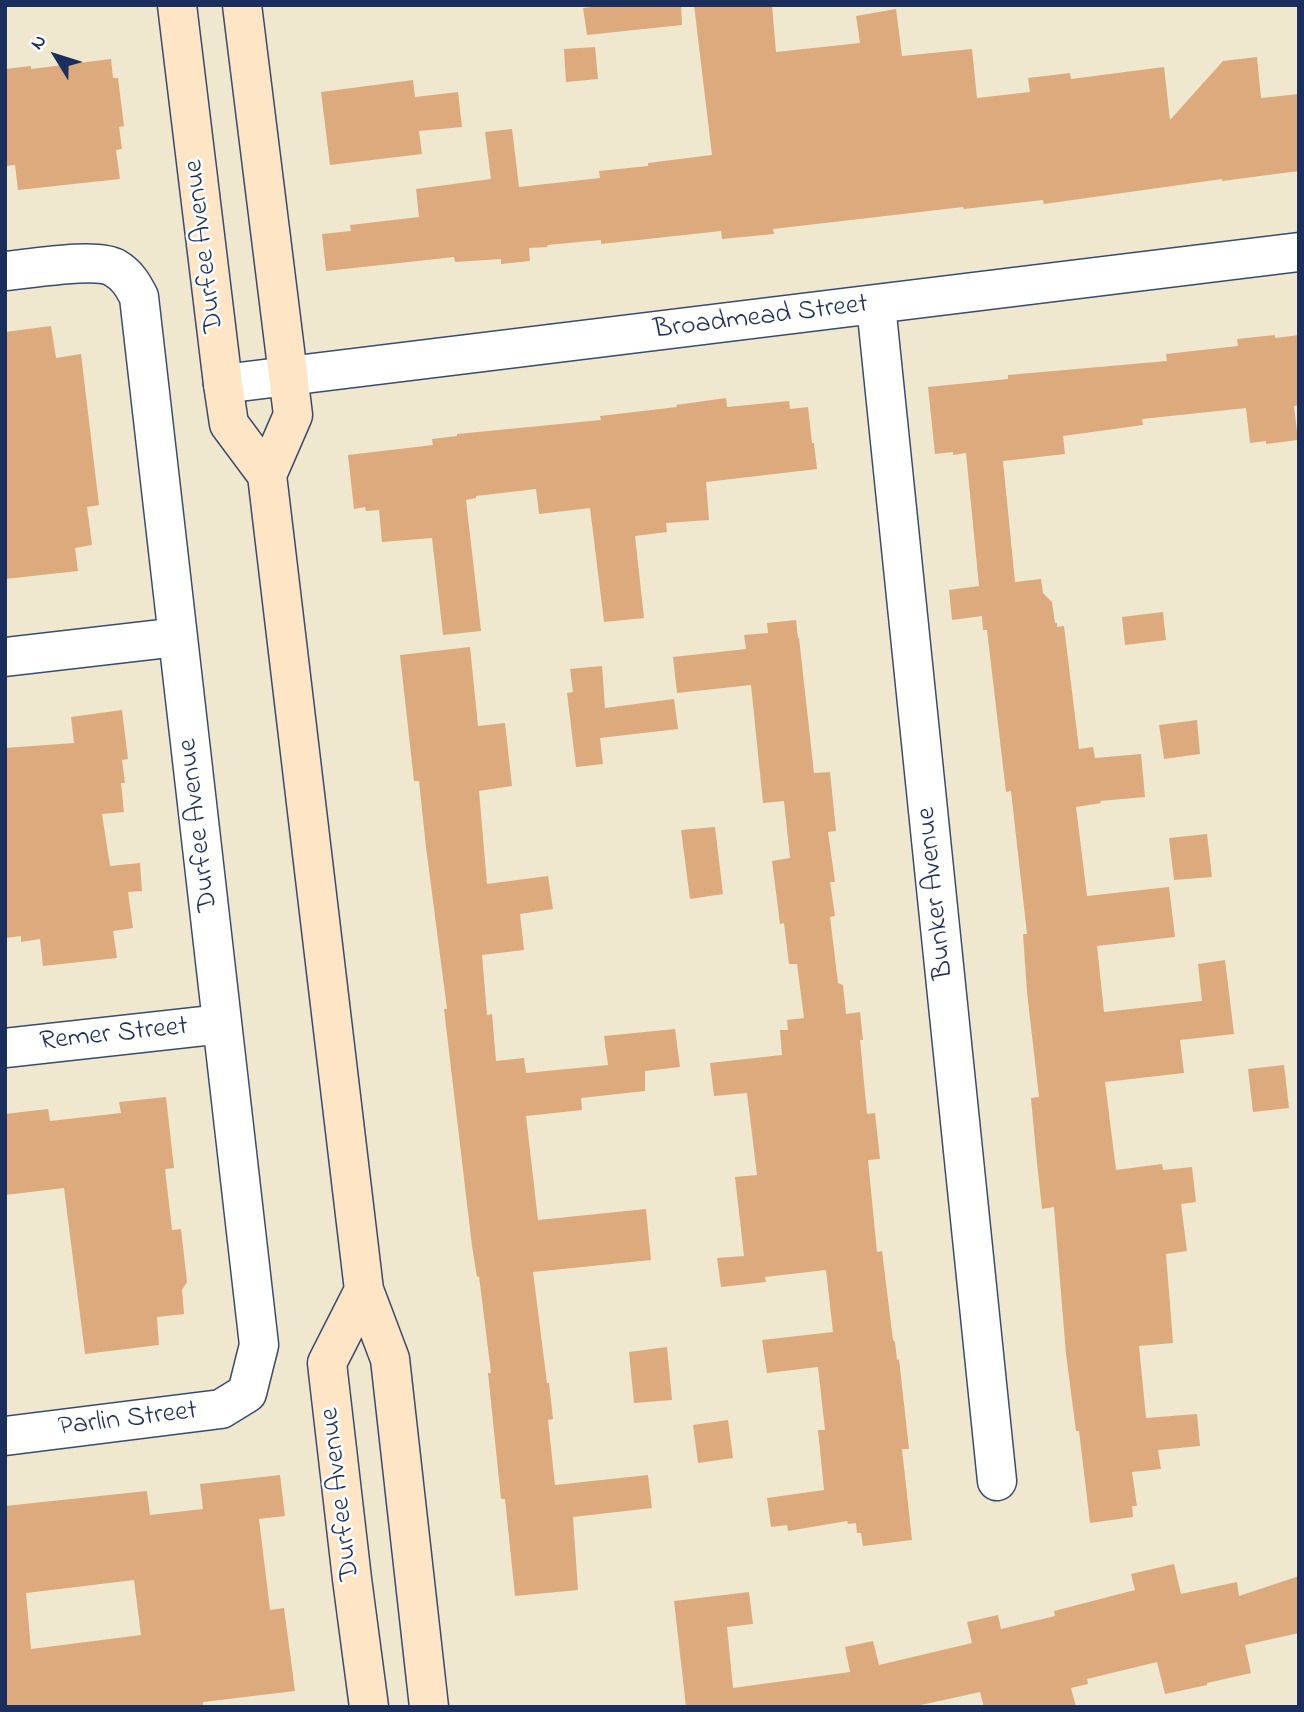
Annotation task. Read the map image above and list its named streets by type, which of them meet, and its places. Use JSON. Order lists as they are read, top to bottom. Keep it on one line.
{"streets":{"main road":["Durfee Avenue"],"street":["Broadmead Street","Bunker Avenue","Remer Street","Parlin Street"]},"crossings":[["Durfee Avenue","Broadmead Street"],["Durfee Avenue","Remer Street"],["Durfee Avenue","Parlin Street"],["Broadmead Street","Bunker Avenue"]],"north":"top left"}
